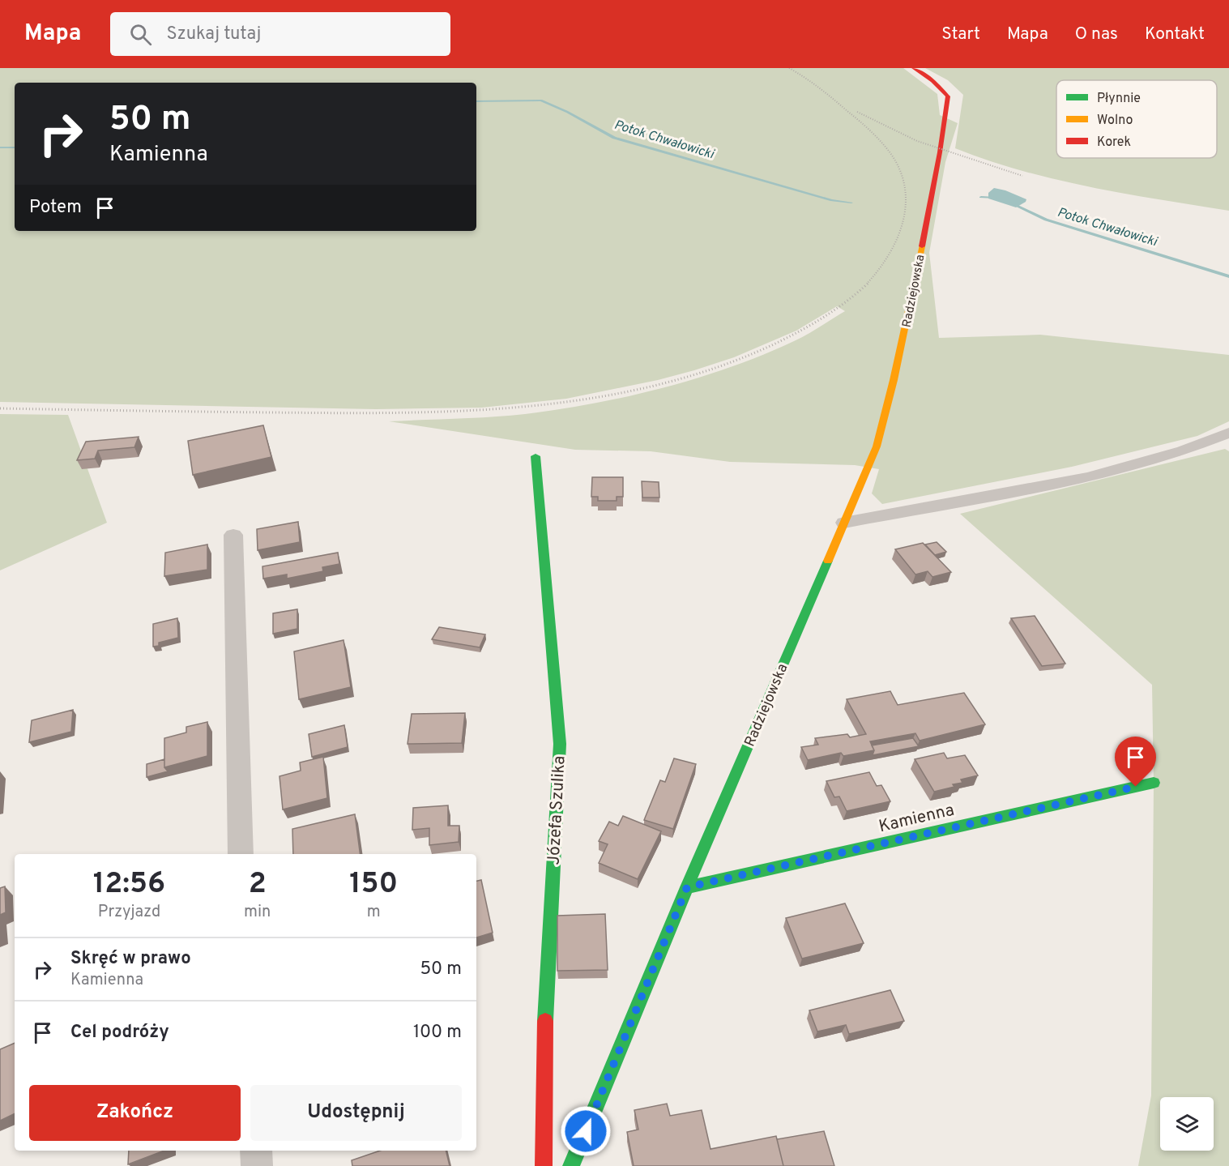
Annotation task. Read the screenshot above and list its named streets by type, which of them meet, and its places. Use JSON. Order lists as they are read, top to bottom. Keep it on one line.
{"streets":{"street":["Radziejowska","Józefa Szulika","Kamienna"]},"crossings":[["Radziejowska","Kamienna"]],"water":["Potok Chwałowicki"],"legend":["Płynnie","Wolno","Korek"],"page":{"header":"Mapa","search":"Szukaj tutaj","nav":["Start","Mapa","O nas","Kontakt"],"turn":["50 m","Kamienna"],"then":"Potem","eta":["12:56","Przyjazd","2","min","150","m"],"list":[{"name":"Skręć w prawo","note":"Kamienna","value":"50 m"},{"name":"Cel podróży","value":"100 m"}],"buttons":["Zakończ","Udostępnij"]}}
